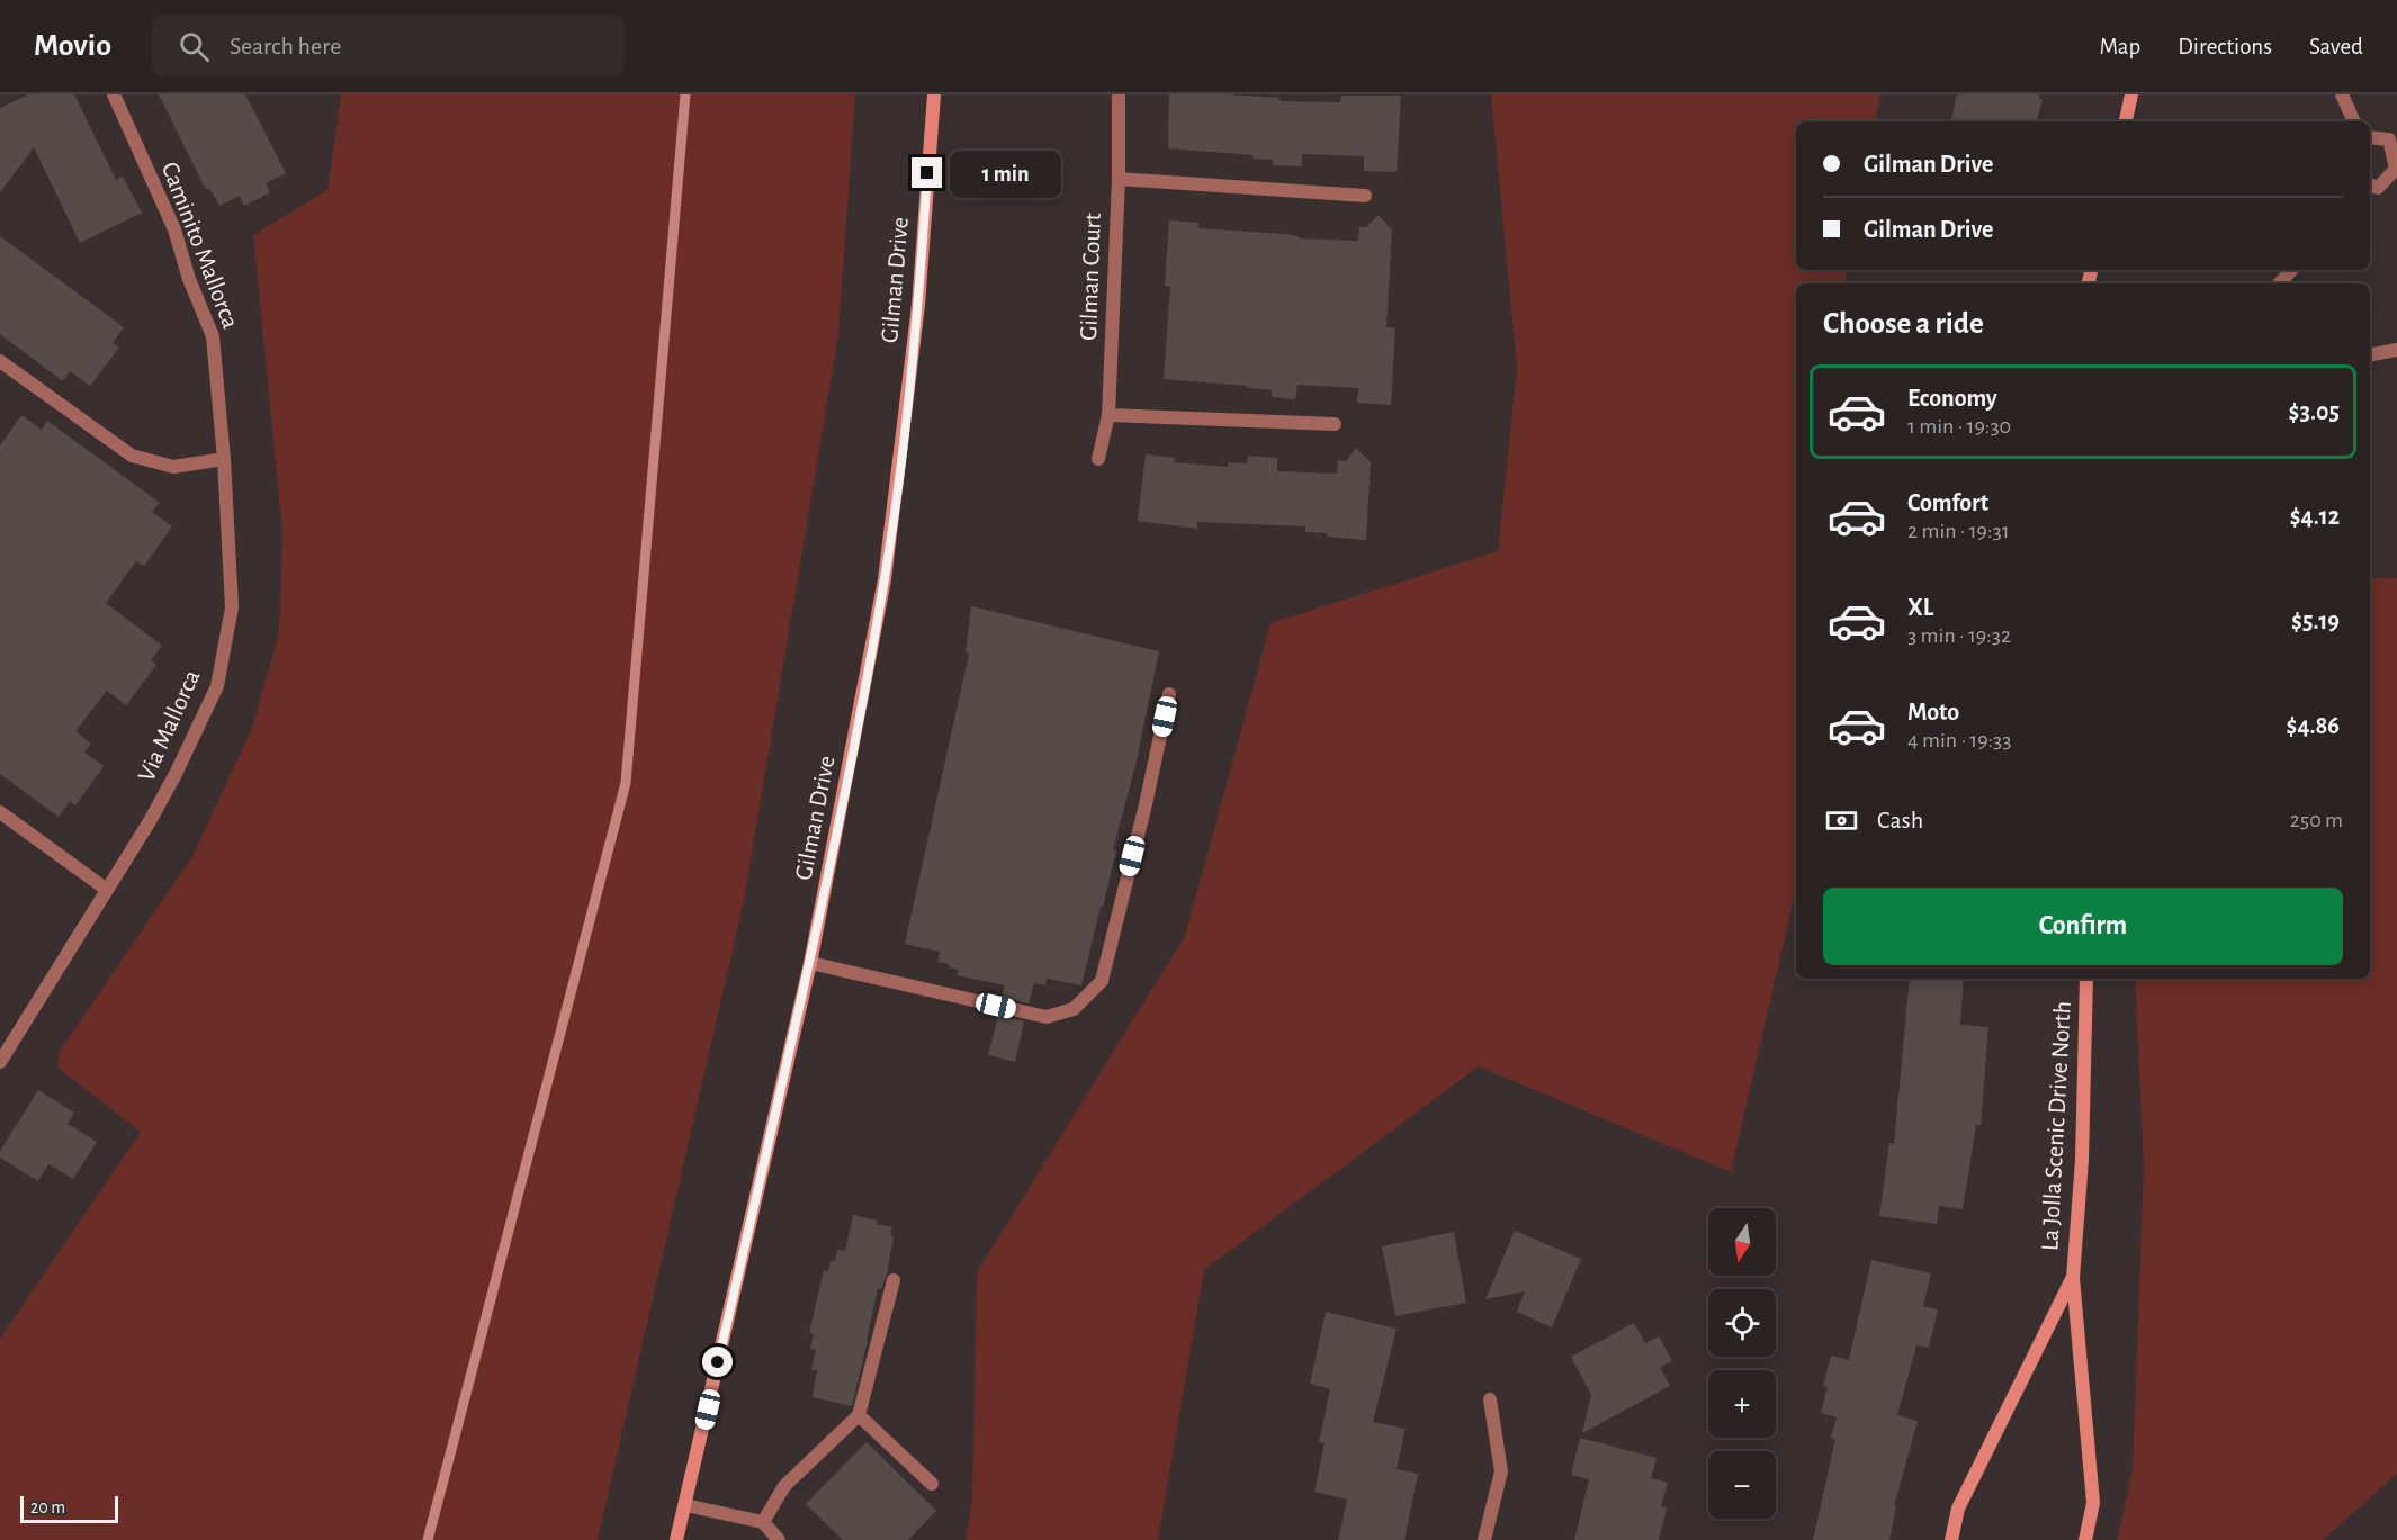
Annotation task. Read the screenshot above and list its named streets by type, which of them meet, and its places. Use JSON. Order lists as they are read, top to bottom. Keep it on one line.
{"streets":{"main road":["Gilman Drive","La Jolla Scenic Drive North"],"street":["Caminito Mallorca","Gilman Court","Via Mallorca"]},"crossings":[["Caminito Mallorca","Via Mallorca"]],"scale_bar":"20 m","north":"bottom","page":{"header":"Movio","search":"Search here","nav":["Map","Directions","Saved"],"banner":["Gilman Drive","Gilman Drive"],"bubble":"1 min","heading":"Choose a ride","list":[{"name":"Economy","note":"1 min · 19:30","value":"$3.05"},{"name":"Comfort","note":"2 min · 19:31","value":"$4.12"},{"name":"XL","note":"3 min · 19:32","value":"$5.19"},{"name":"Moto","note":"4 min · 19:33","value":"$4.86"}],"pay":["Cash","250 m"],"buttons":"Confirm","map_buttons":["+","−"],"scale":"20 m"}}
